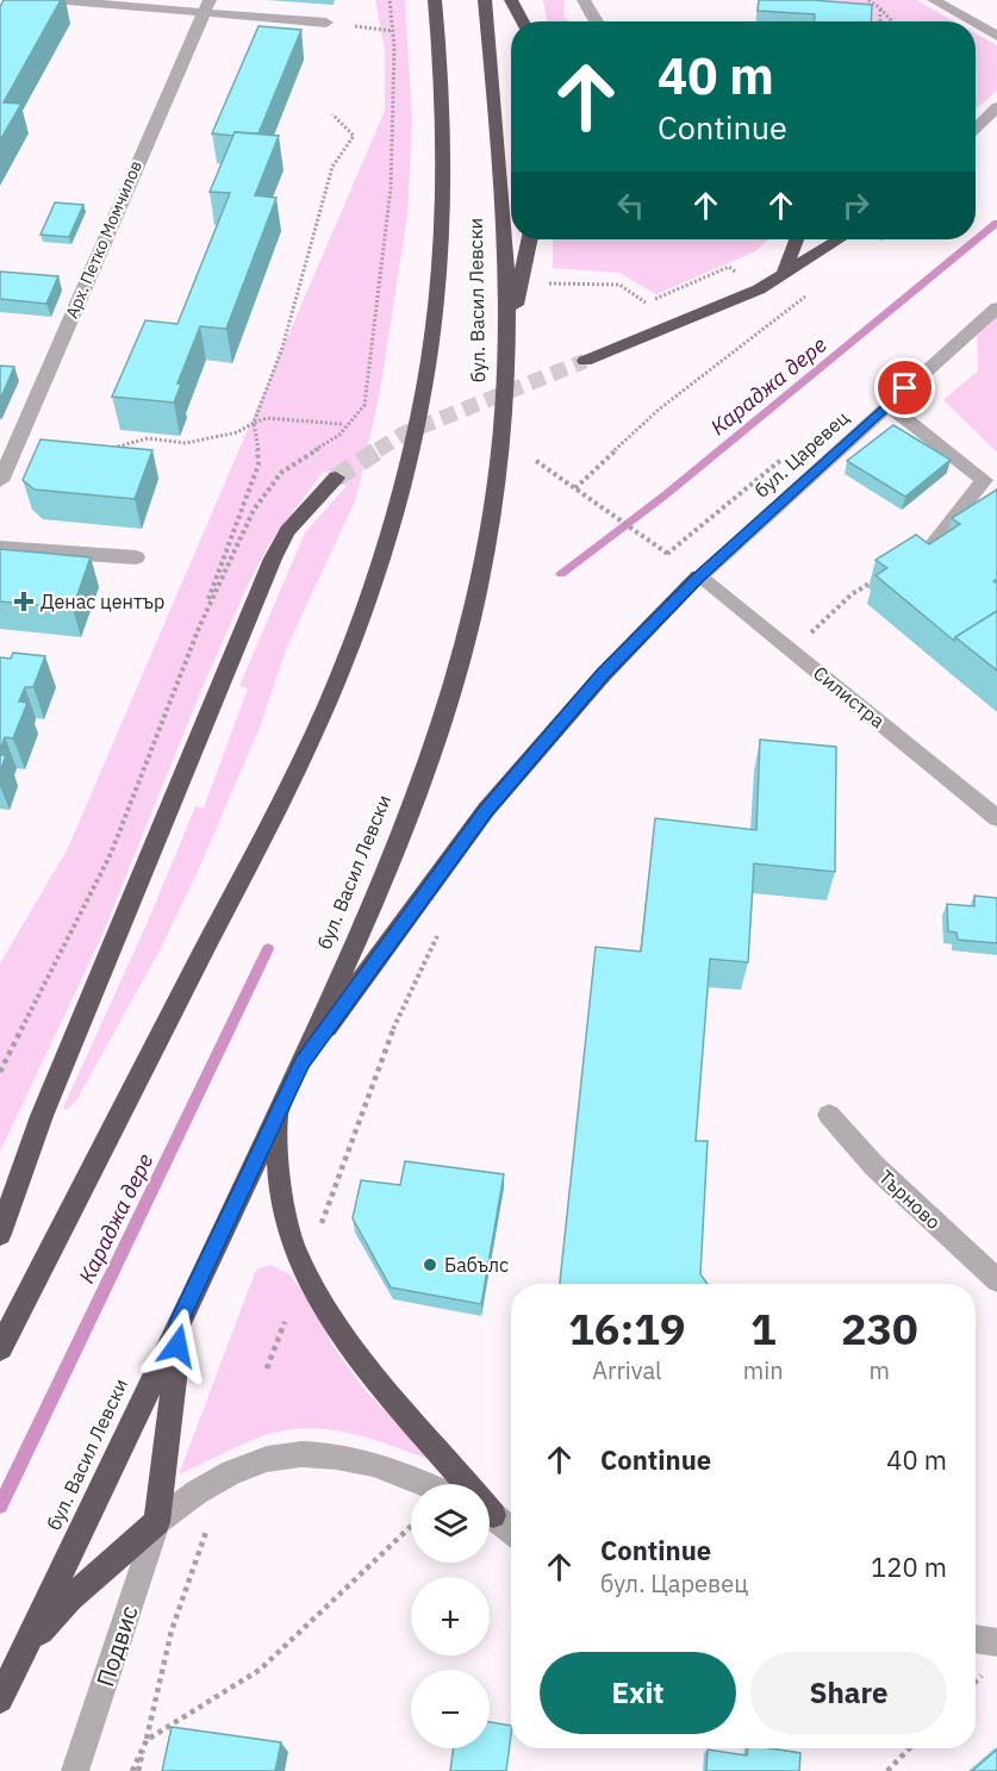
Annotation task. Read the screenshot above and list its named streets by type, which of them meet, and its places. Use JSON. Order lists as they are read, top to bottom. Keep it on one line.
{"streets":{"highway":["бул. Васил Левски"],"street":["Арх. Петко Момчилов","бул. Царевец","Силистра","Търново","Подвис"]},"crossings":[["бул. Царевец","Силистра"]],"water":["Караджа дере"],"places":{"health":["Денас център"],"other":["Бабълс"]},"page":{"turn":["40 m","Continue"],"eta":["16:19","Arrival","1","min","230","m"],"list":[{"name":"Continue","value":"40 m"},{"name":"Continue","note":"бул. Царевец","value":"120 m"}],"map_buttons":["+","−"],"buttons":["Exit","Share"]}}
